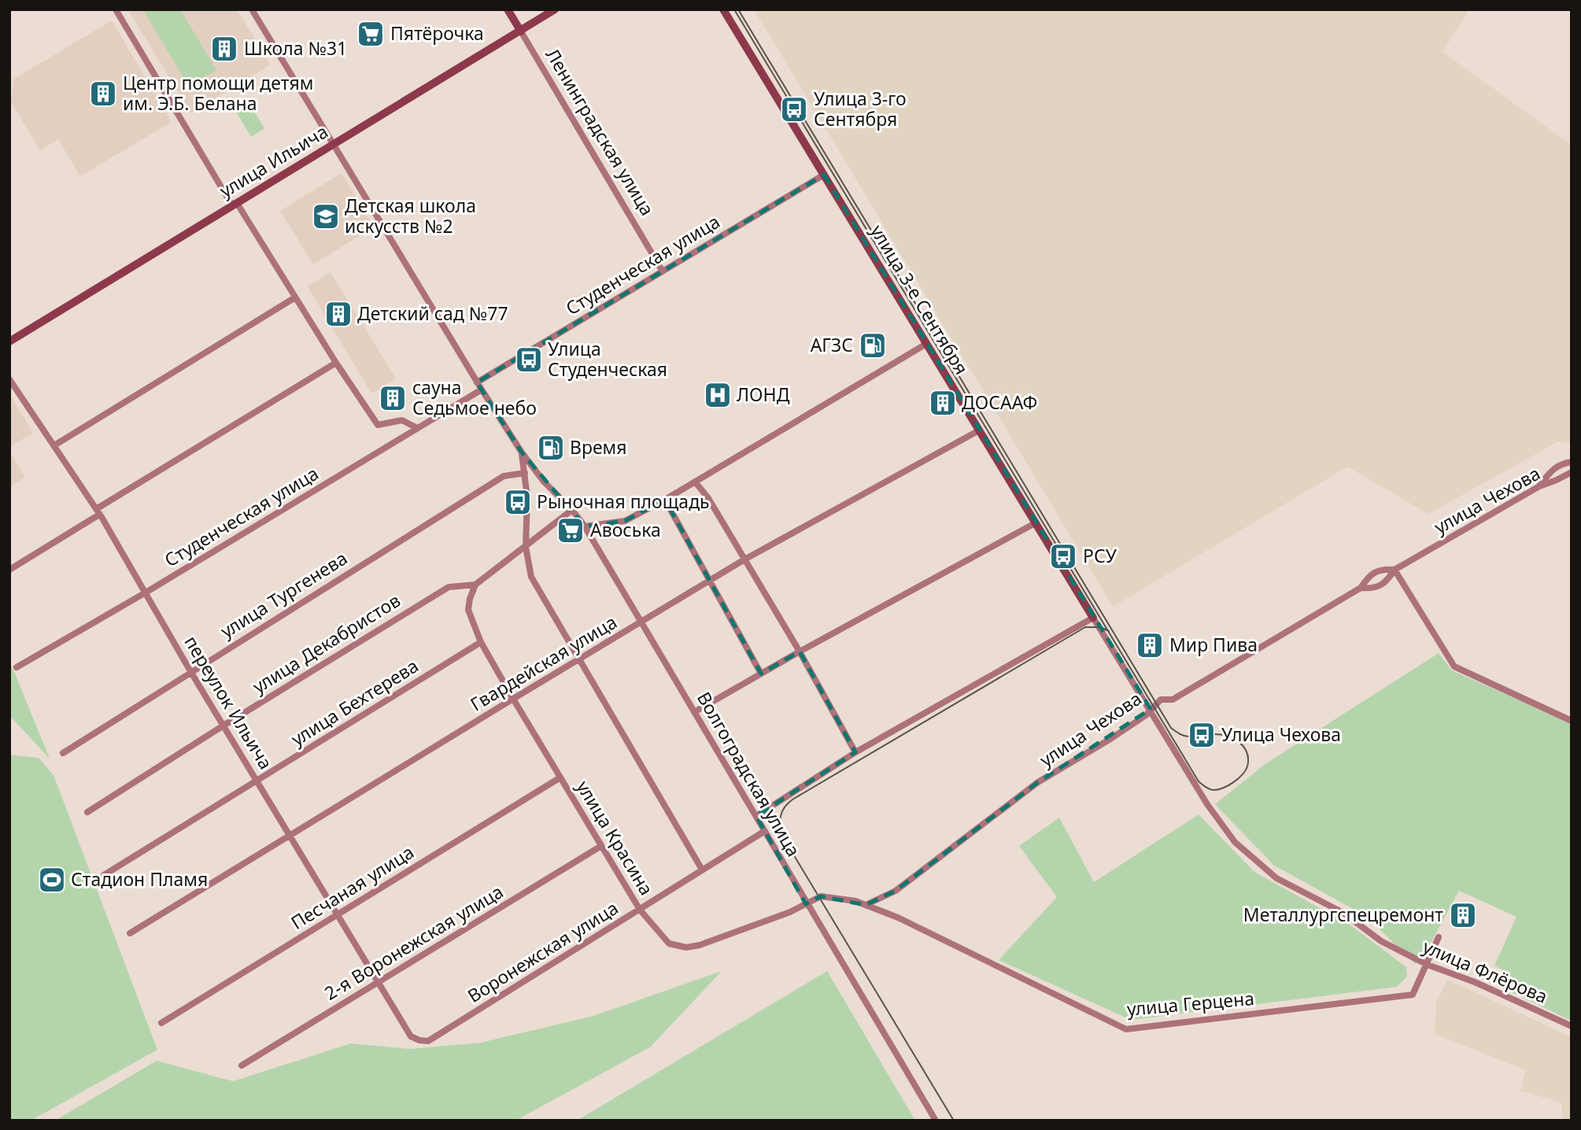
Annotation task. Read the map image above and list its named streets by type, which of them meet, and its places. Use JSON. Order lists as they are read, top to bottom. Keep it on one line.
{"streets":{"street":["Ленинградская улица","улица Ильича","Студенческая улица","улица 3-е Сентября","улица Чехова","улица Тургенева","улица Декабристов","Гвардейская улица","переулок Ильича","улица Бехтерева","Волгоградская улица","улица Красина","Песчаная улица","2-я Воронежская улица","Воронежская улица","улица Флёрова","улица Герцена"]},"crossings":[["Ленинградская улица","улица Ильича"],["Ленинградская улица","Студенческая улица"],["улица Ильича","Волгоградская улица"],["Студенческая улица","улица 3-е Сентября"],["Студенческая улица","переулок Ильича"],["Студенческая улица","Волгоградская улица"],["улица 3-е Сентября","улица Чехова"],["улица 3-е Сентября","Гвардейская улица"],["улица 3-е Сентября","улица Флёрова"],["улица Чехова","улица Герцена"],["улица Тургенева","переулок Ильича"],["улица Тургенева","Волгоградская улица"],["улица Декабристов","переулок Ильича"],["улица Декабристов","улица Красина"],["Гвардейская улица","переулок Ильича"],["Гвардейская улица","Волгоградская улица"],["Гвардейская улица","улица Красина"],["переулок Ильича","улица Бехтерева"],["переулок Ильича","Песчаная улица"],["переулок Ильича","2-я Воронежская улица"],["переулок Ильича","Воронежская улица"],["улица Бехтерева","улица Красина"],["Волгоградская улица","улица Красина"],["Волгоградская улица","Воронежская улица"],["Волгоградская улица","улица Герцена"],["улица Красина","Песчаная улица"],["улица Красина","2-я Воронежская улица"],["улица Красина","Воронежская улица"],["улица Красина","улица Герцена"],["улица Флёрова","улица Герцена"]],"places":{"supermarket":["Пятёрочка","Авоська"],"building":["Школа №31","Центр помощи детям им. Э.Б. Белана","Детский сад №77","сауна Седьмое небо","ДОСААФ","Мир Пива","Металлургспецремонт"],"bus stop":["Улица 3-го Сентября","Улица Студенческая","Рыночная площадь","РСУ","Улица Чехова"],"school or university":["Детская школа искусств №2"],"fuel station":["АГЗС","Время"],"hospital":["ЛОНД"],"sports":["Стадион Пламя"]}}
